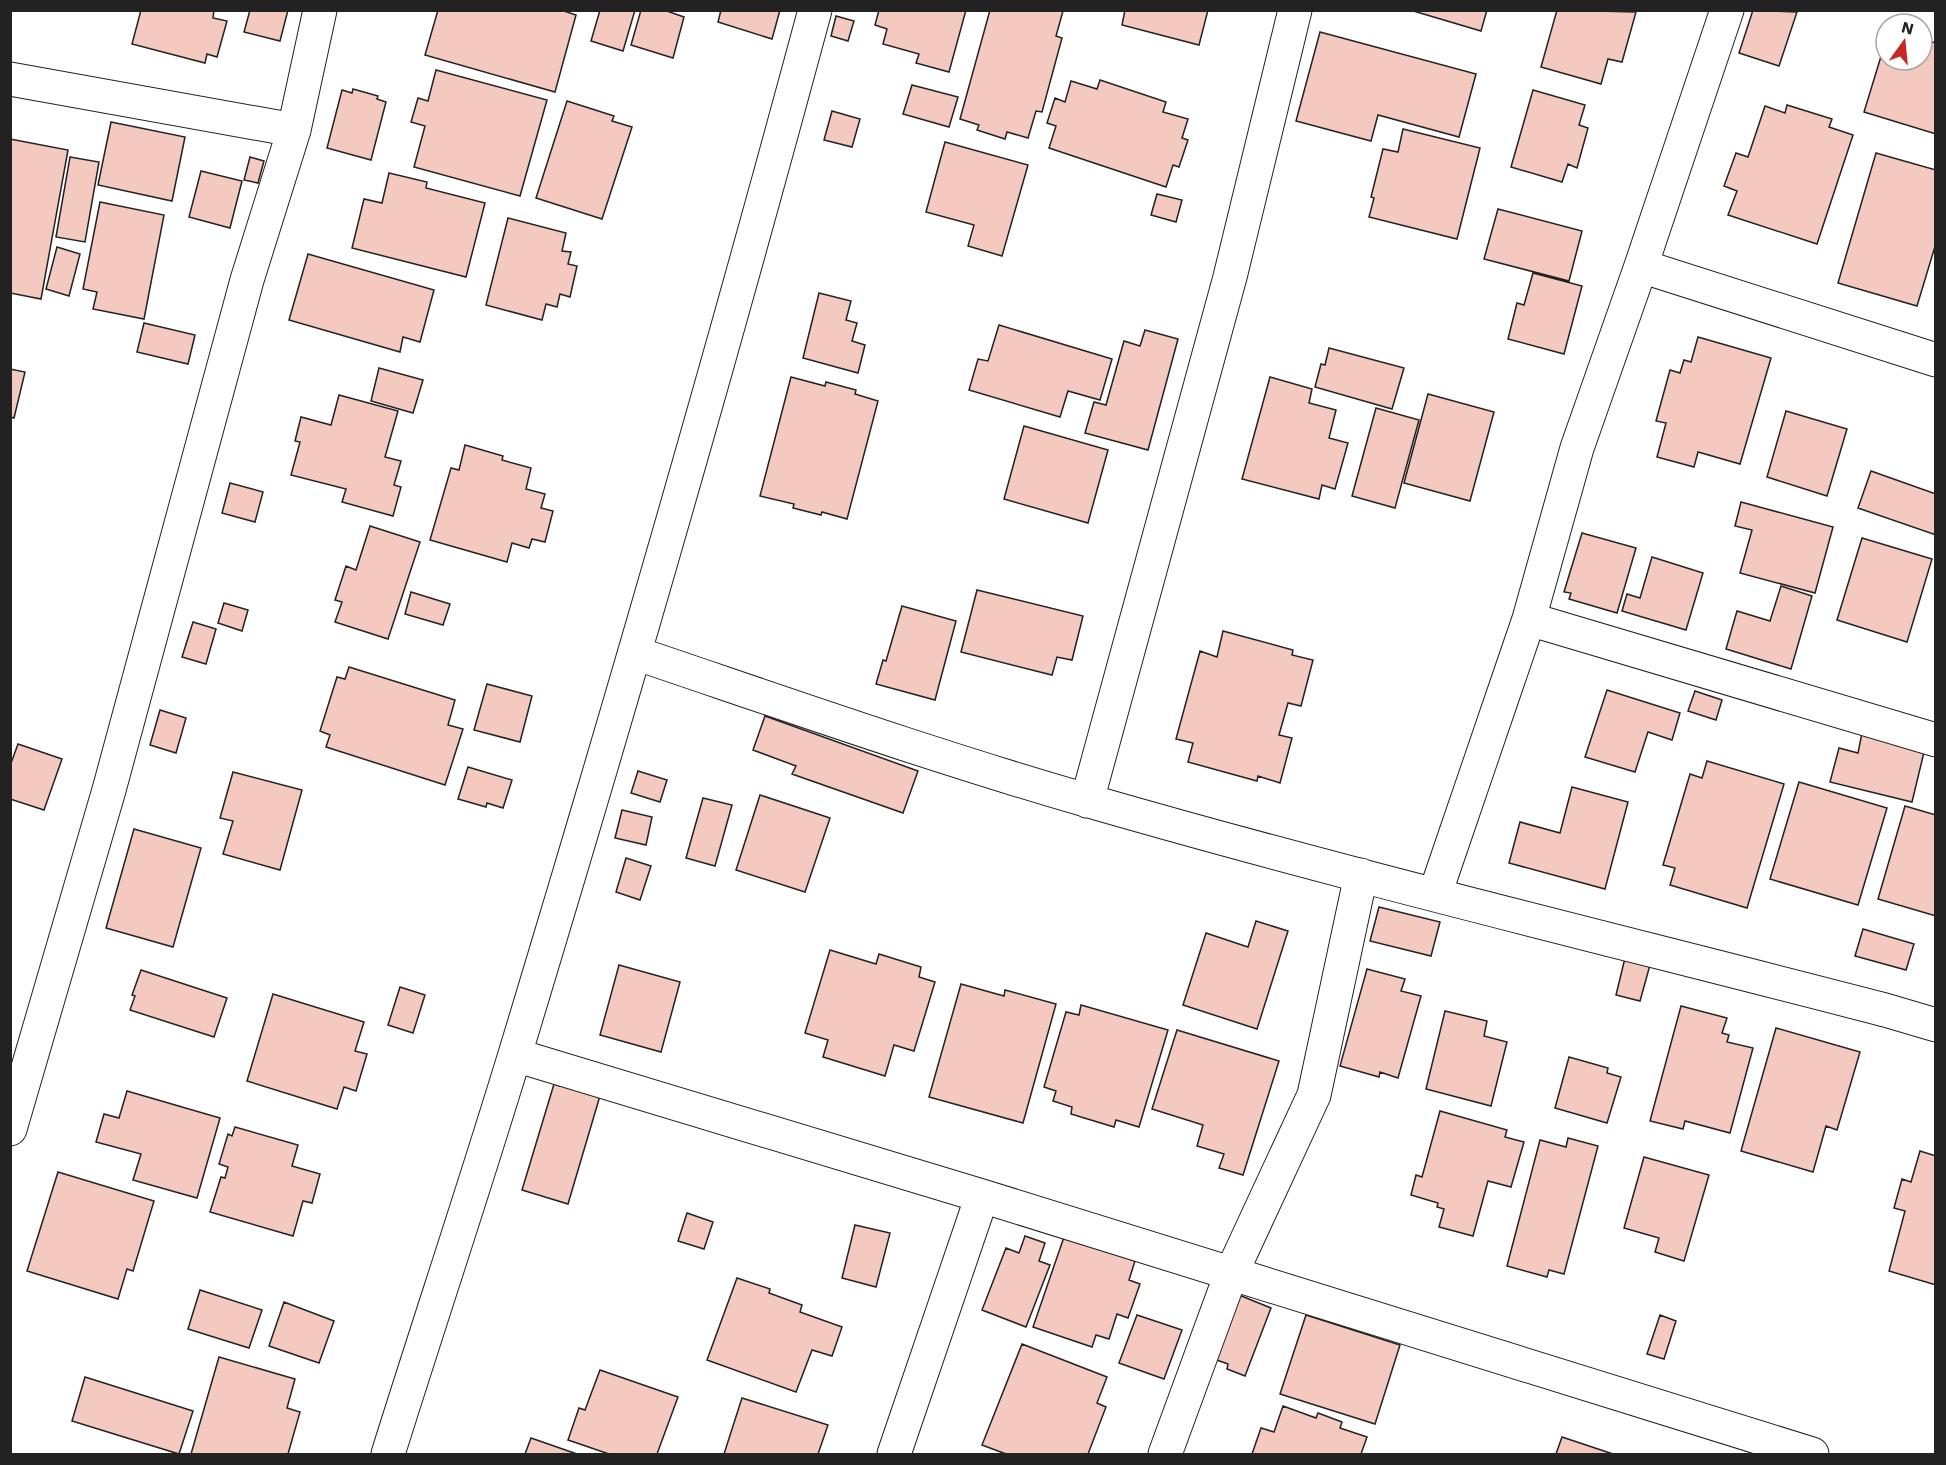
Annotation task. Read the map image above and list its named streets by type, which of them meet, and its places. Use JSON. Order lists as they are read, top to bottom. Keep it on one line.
{"north":"top"}
